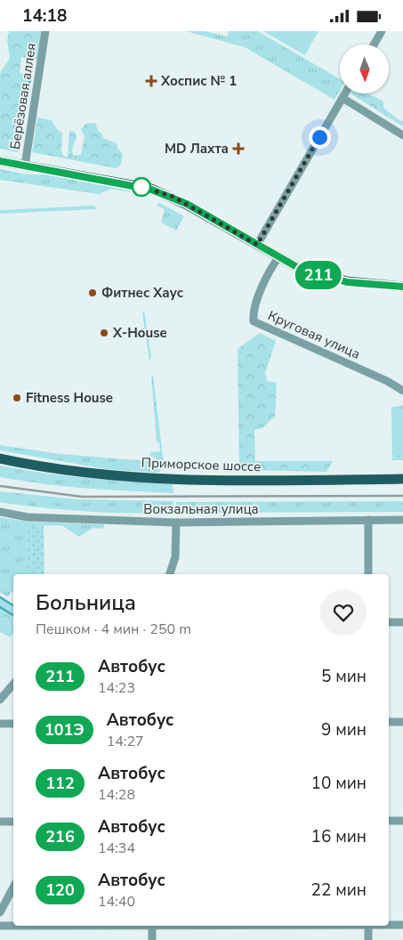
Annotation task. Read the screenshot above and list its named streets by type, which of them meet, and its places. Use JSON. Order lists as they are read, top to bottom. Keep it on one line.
{"streets":{"main road":["Приморское шоссе"],"street":["Берёзовая аллея","Круговая улица","Вокзальная улица"]},"places":{"health":["Хоспис № 1","MD Лахта"],"other":["Фитнес Хаус","X-House","Fitness House"]},"lines":["bus line 211"],"north":"bottom","page":{"status":"14:18","on_map":"211","heading":["Больница","Пешком · 4 мин · 250 m"],"list":[{"mark":"211","name":"Автобус","note":"14:23","value":"5 мин"},{"mark":"101Э","name":"Автобус","note":"14:27","value":"9 мин"},{"mark":"112","name":"Автобус","note":"14:28","value":"10 мин"},{"mark":"216","name":"Автобус","note":"14:34","value":"16 мин"},{"mark":"120","name":"Автобус","note":"14:40","value":"22 мин"}]}}
